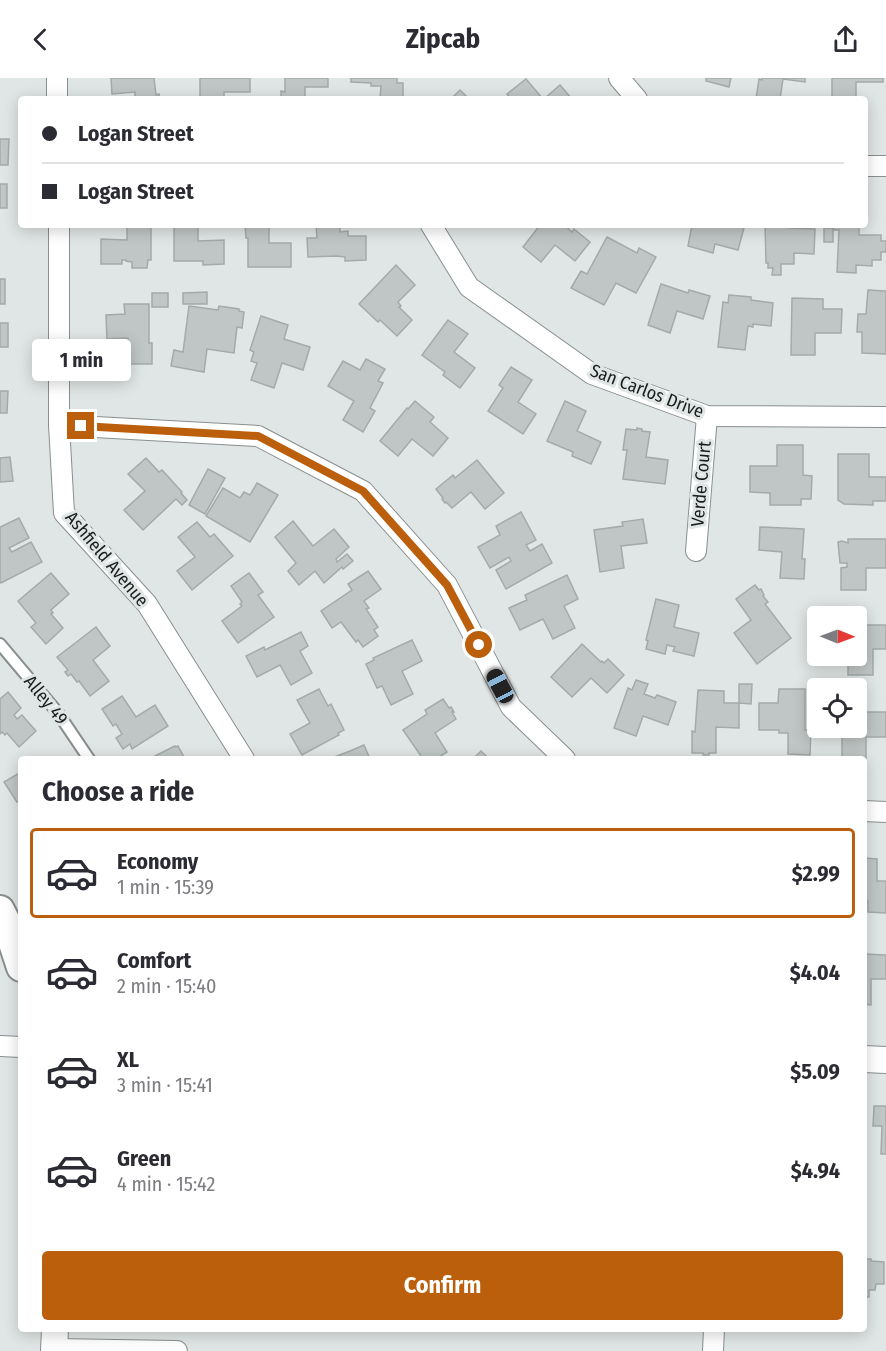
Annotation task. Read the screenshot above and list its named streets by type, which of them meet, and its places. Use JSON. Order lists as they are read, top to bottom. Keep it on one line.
{"streets":{"street":["San Carlos Drive","Verde Court","Ashfield Avenue"],"lane":["Alley 49"]},"crossings":[["San Carlos Drive","Verde Court"]],"north":"right","page":{"header":"Zipcab","banner":["Logan Street","Logan Street"],"bubble":"1 min","heading":"Choose a ride","list":[{"name":"Economy","note":"1 min · 15:39","value":"$2.99"},{"name":"Comfort","note":"2 min · 15:40","value":"$4.04"},{"name":"XL","note":"3 min · 15:41","value":"$5.09"},{"name":"Green","note":"4 min · 15:42","value":"$4.94"}],"buttons":"Confirm"}}
